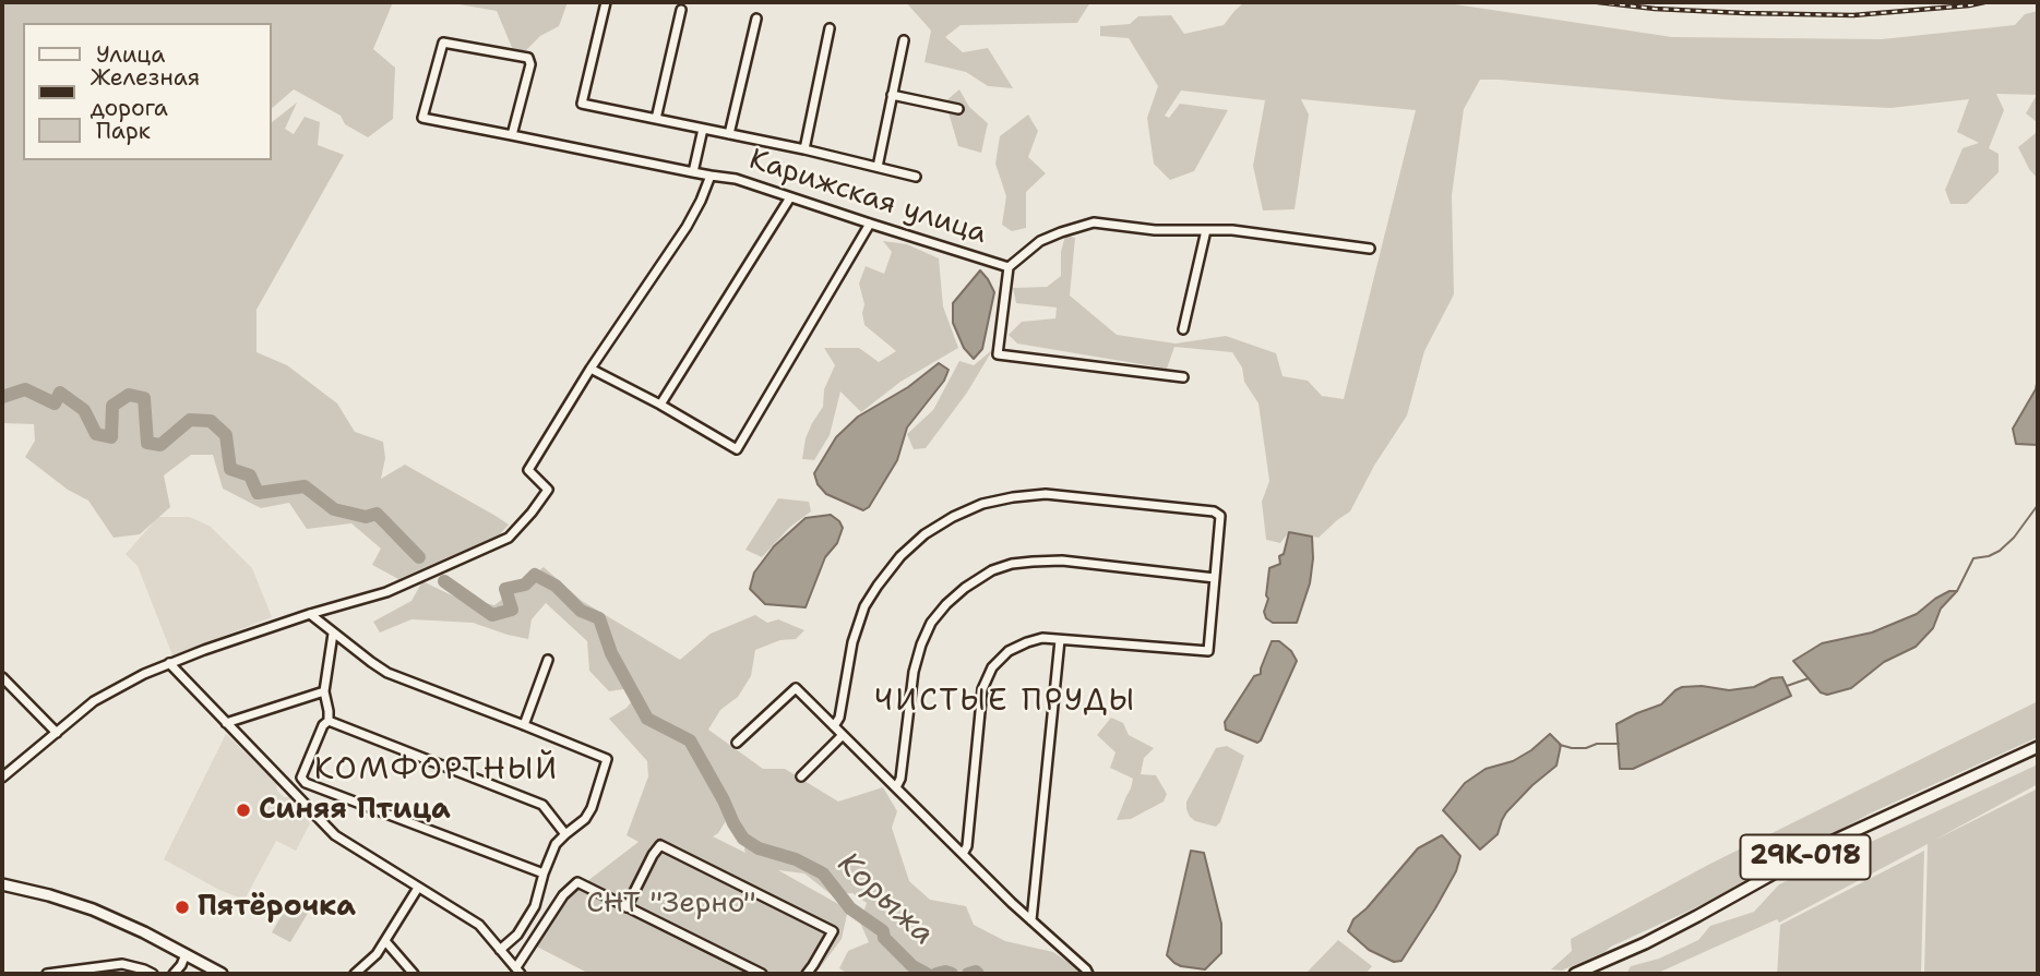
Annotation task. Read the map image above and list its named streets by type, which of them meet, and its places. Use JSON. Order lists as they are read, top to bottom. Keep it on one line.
{"streets":{"main road":["29К-018"],"street":["Карижская улица"]},"districts":["ЧИСТЫЕ ПРУДЫ","КОМФОРТНЫЙ"],"water":["Корыжа"],"parks":["СНТ \"Зерно\""],"places":["Синяя Птица","Пятёрочка"],"legend":["Улица","Железная дорога","Парк"]}
